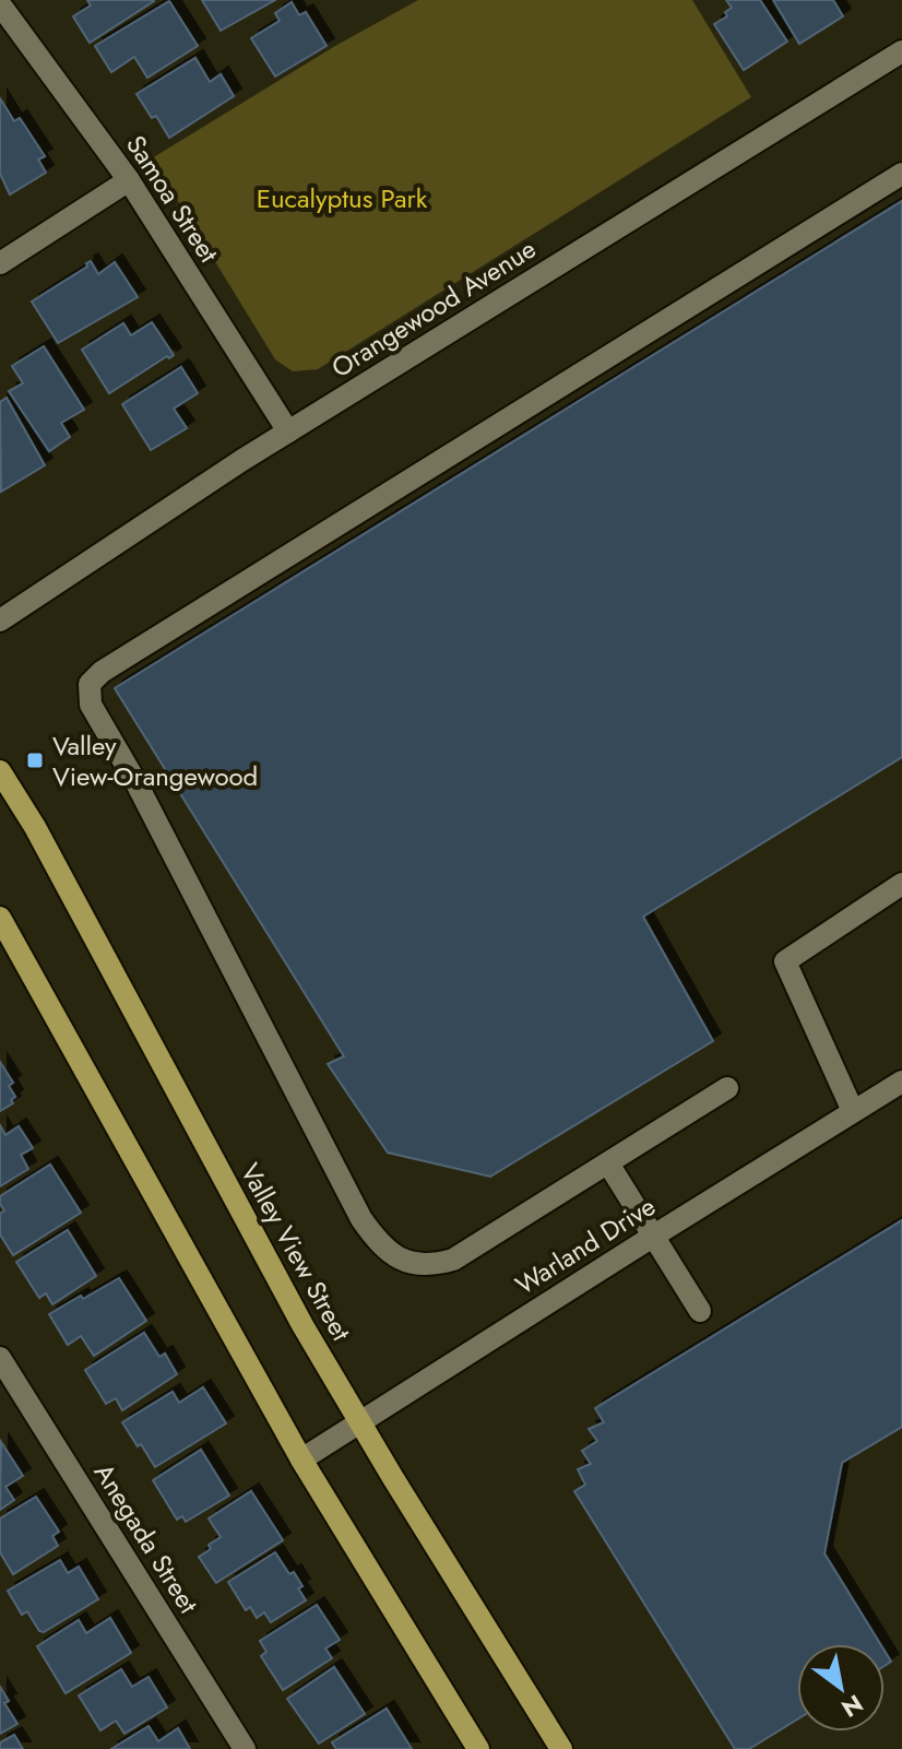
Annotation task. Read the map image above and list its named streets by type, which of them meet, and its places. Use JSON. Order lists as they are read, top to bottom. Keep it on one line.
{"streets":{"main road":["Valley View Street"],"street":["Samoa Street","Orangewood Avenue","Warland Drive","Anegada Street"]},"crossings":[["Samoa Street","Orangewood Avenue"],["Warland Drive","Valley View Street"]],"parks":["Eucalyptus Park"],"places":{"transit":["Valley View-Orangewood"]},"north":"bottom right"}
